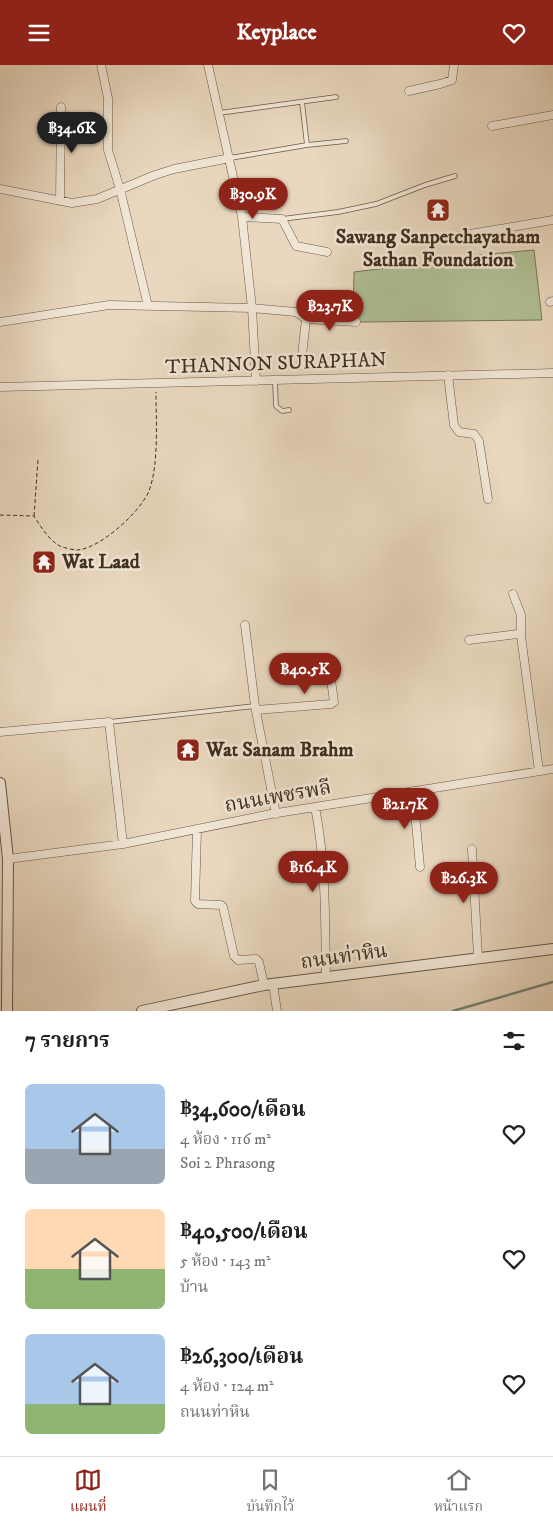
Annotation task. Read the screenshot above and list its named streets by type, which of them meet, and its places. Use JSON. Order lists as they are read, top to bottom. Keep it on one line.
{"streets":{"street":["THANNON SURAPHAN","ถนนเพชรพลี","ถนนท่าหิน"]},"places":{"temple":["Sawang Sanpetchayatham Sathan Foundation","Wat Laad","Wat Sanam Brahm"]},"page":{"header":"Keyplace","price":["฿34.6K","฿30.9K","฿23.7K","฿40.5K","฿21.7K","฿16.4K","฿26.3K"],"heading":"7 รายการ","list":[{"name":"฿34,600/เดือน","note":"4 ห้อง · 116 m² · Soi 2 Phrasong"},{"name":"฿40,500/เดือน","note":"5 ห้อง · 143 m² · บ้าน"},{"name":"฿26,300/เดือน","note":"4 ห้อง · 124 m² · ถนนท่าหิน"}],"tabs":["แผนที่","บันทึกไว้","หน้าแรก"]}}
